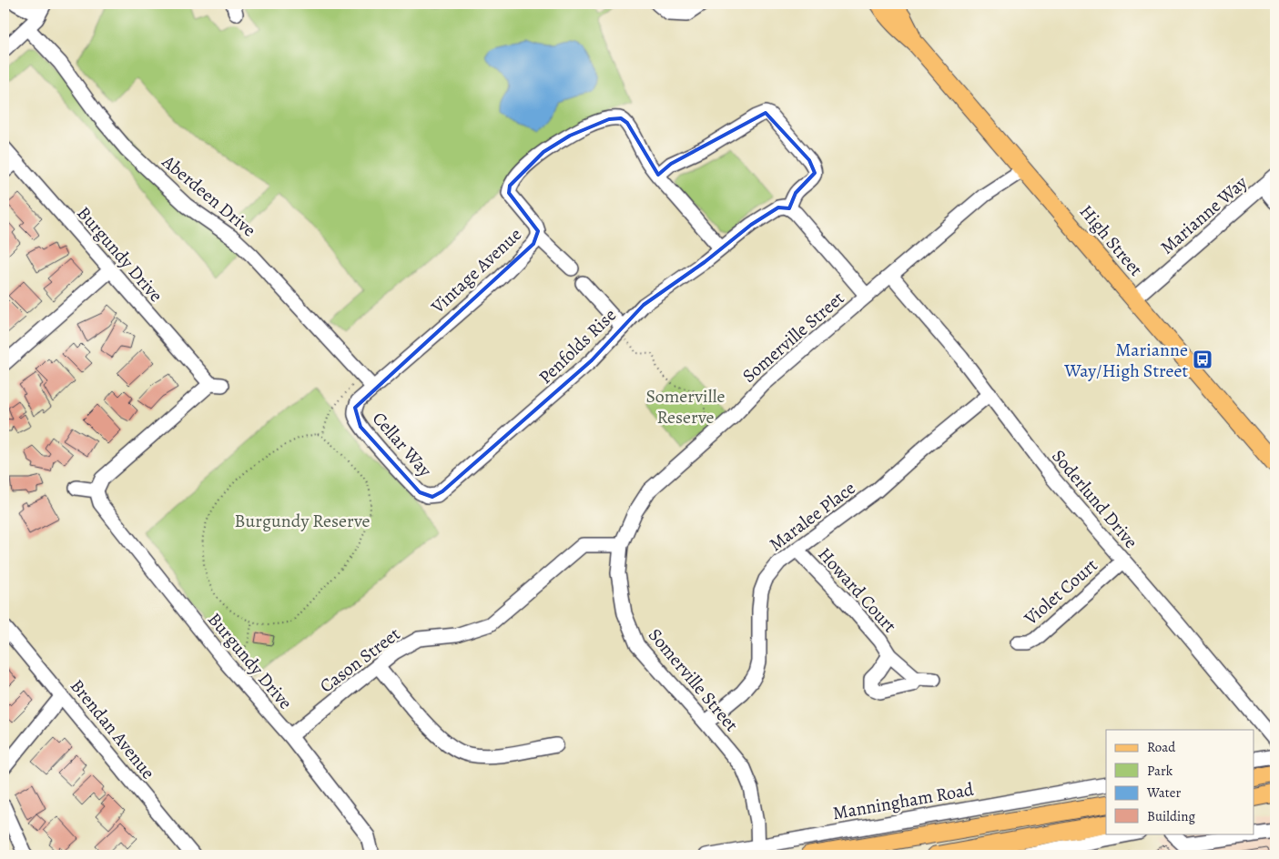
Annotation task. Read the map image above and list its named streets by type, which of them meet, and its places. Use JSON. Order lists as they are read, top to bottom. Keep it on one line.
{"streets":{"main road":["High Street","Manningham Road"],"street":["Aberdeen Drive","Marianne Way","Burgundy Drive","Vintage Avenue","Somerville Street","Penfolds Rise","Cellar Way","Soderlund Drive","Maralee Place","Howard Court","Violet Court","Cason Street","Brendan Avenue"]},"crossings":[["Aberdeen Drive","Vintage Avenue"],["Aberdeen Drive","Cellar Way"],["Marianne Way","High Street"],["High Street","Somerville Street"],["Burgundy Drive","Cason Street"],["Vintage Avenue","Penfolds Rise"],["Vintage Avenue","Cellar Way"],["Somerville Street","Soderlund Drive"],["Somerville Street","Maralee Place"],["Somerville Street","Cason Street"],["Somerville Street","Manningham Road"],["Penfolds Rise","Cellar Way"],["Soderlund Drive","Maralee Place"],["Soderlund Drive","Violet Court"],["Maralee Place","Howard Court"]],"parks":["Somerville Reserve","Burgundy Reserve"],"places":{"bus stop":["Marianne Way/High Street"]},"legend":["Road","Park","Water","Building"]}
